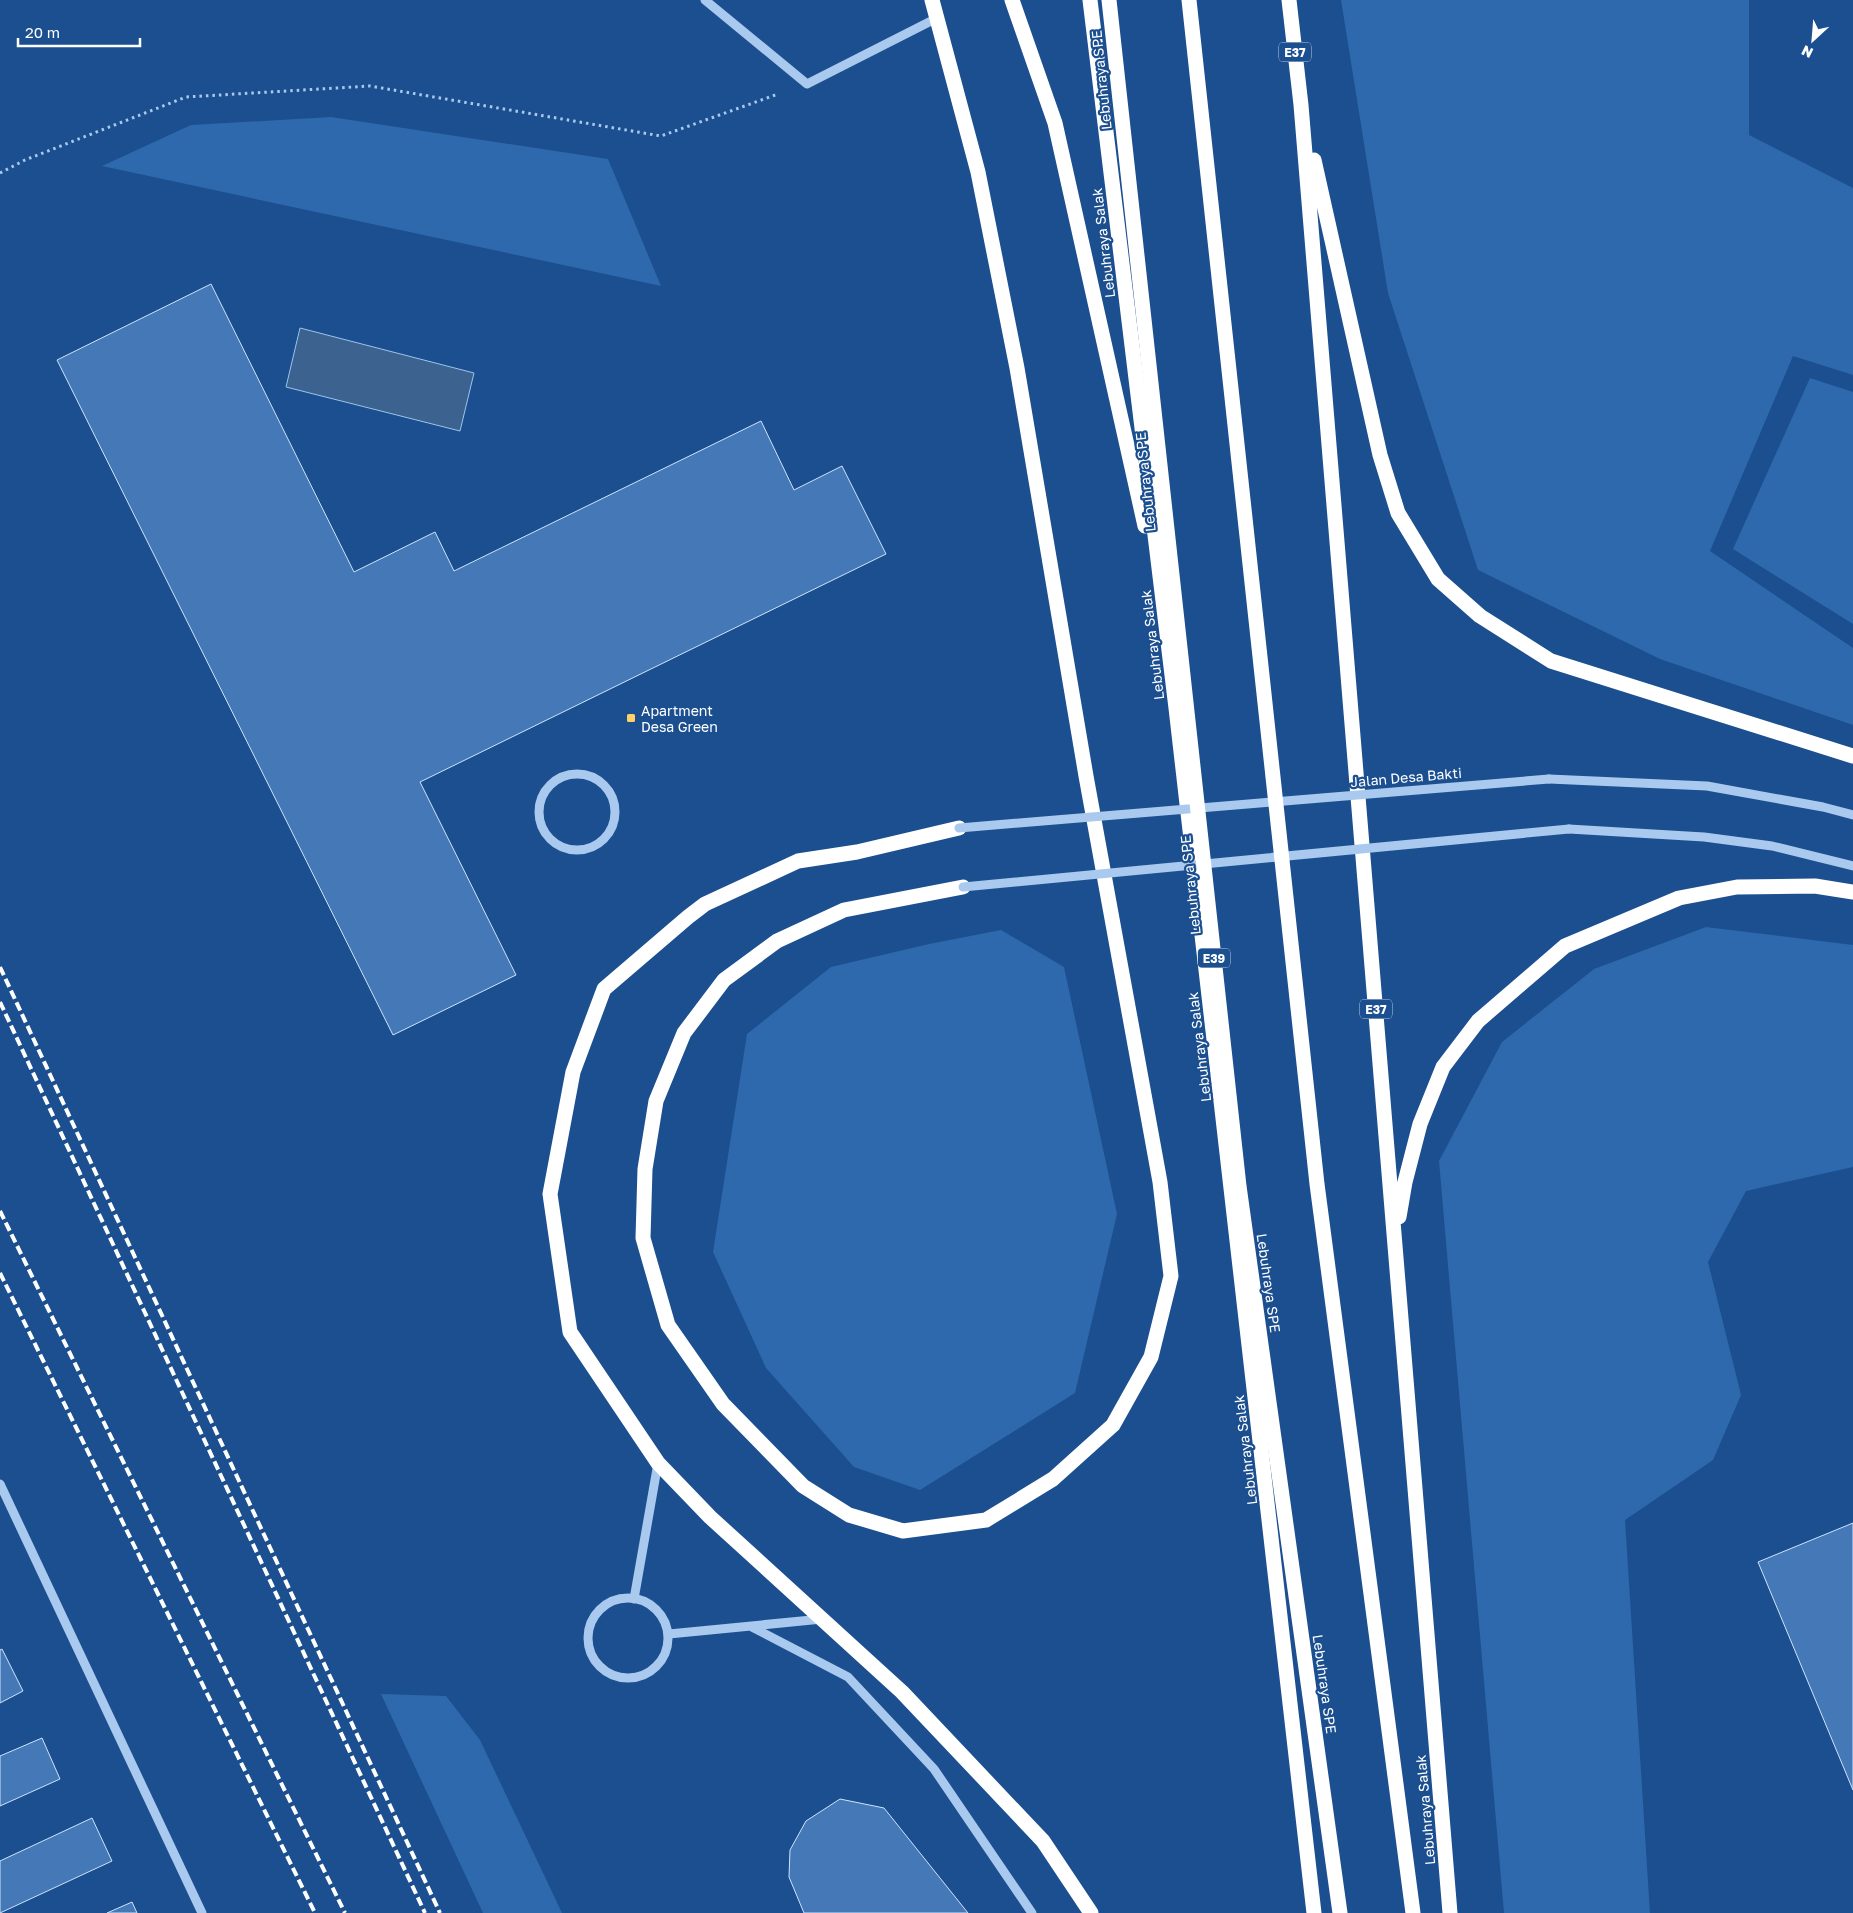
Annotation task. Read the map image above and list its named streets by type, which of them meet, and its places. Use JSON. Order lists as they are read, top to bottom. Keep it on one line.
{"streets":{"highway":["E37","Lebuhraya SPE","Lebuhraya Salak","E39"],"street":["Jalan Desa Bakti"]},"places":{"transit":["Apartment Desa Green"]},"scale_bar":"20 m","north":"bottom left"}
